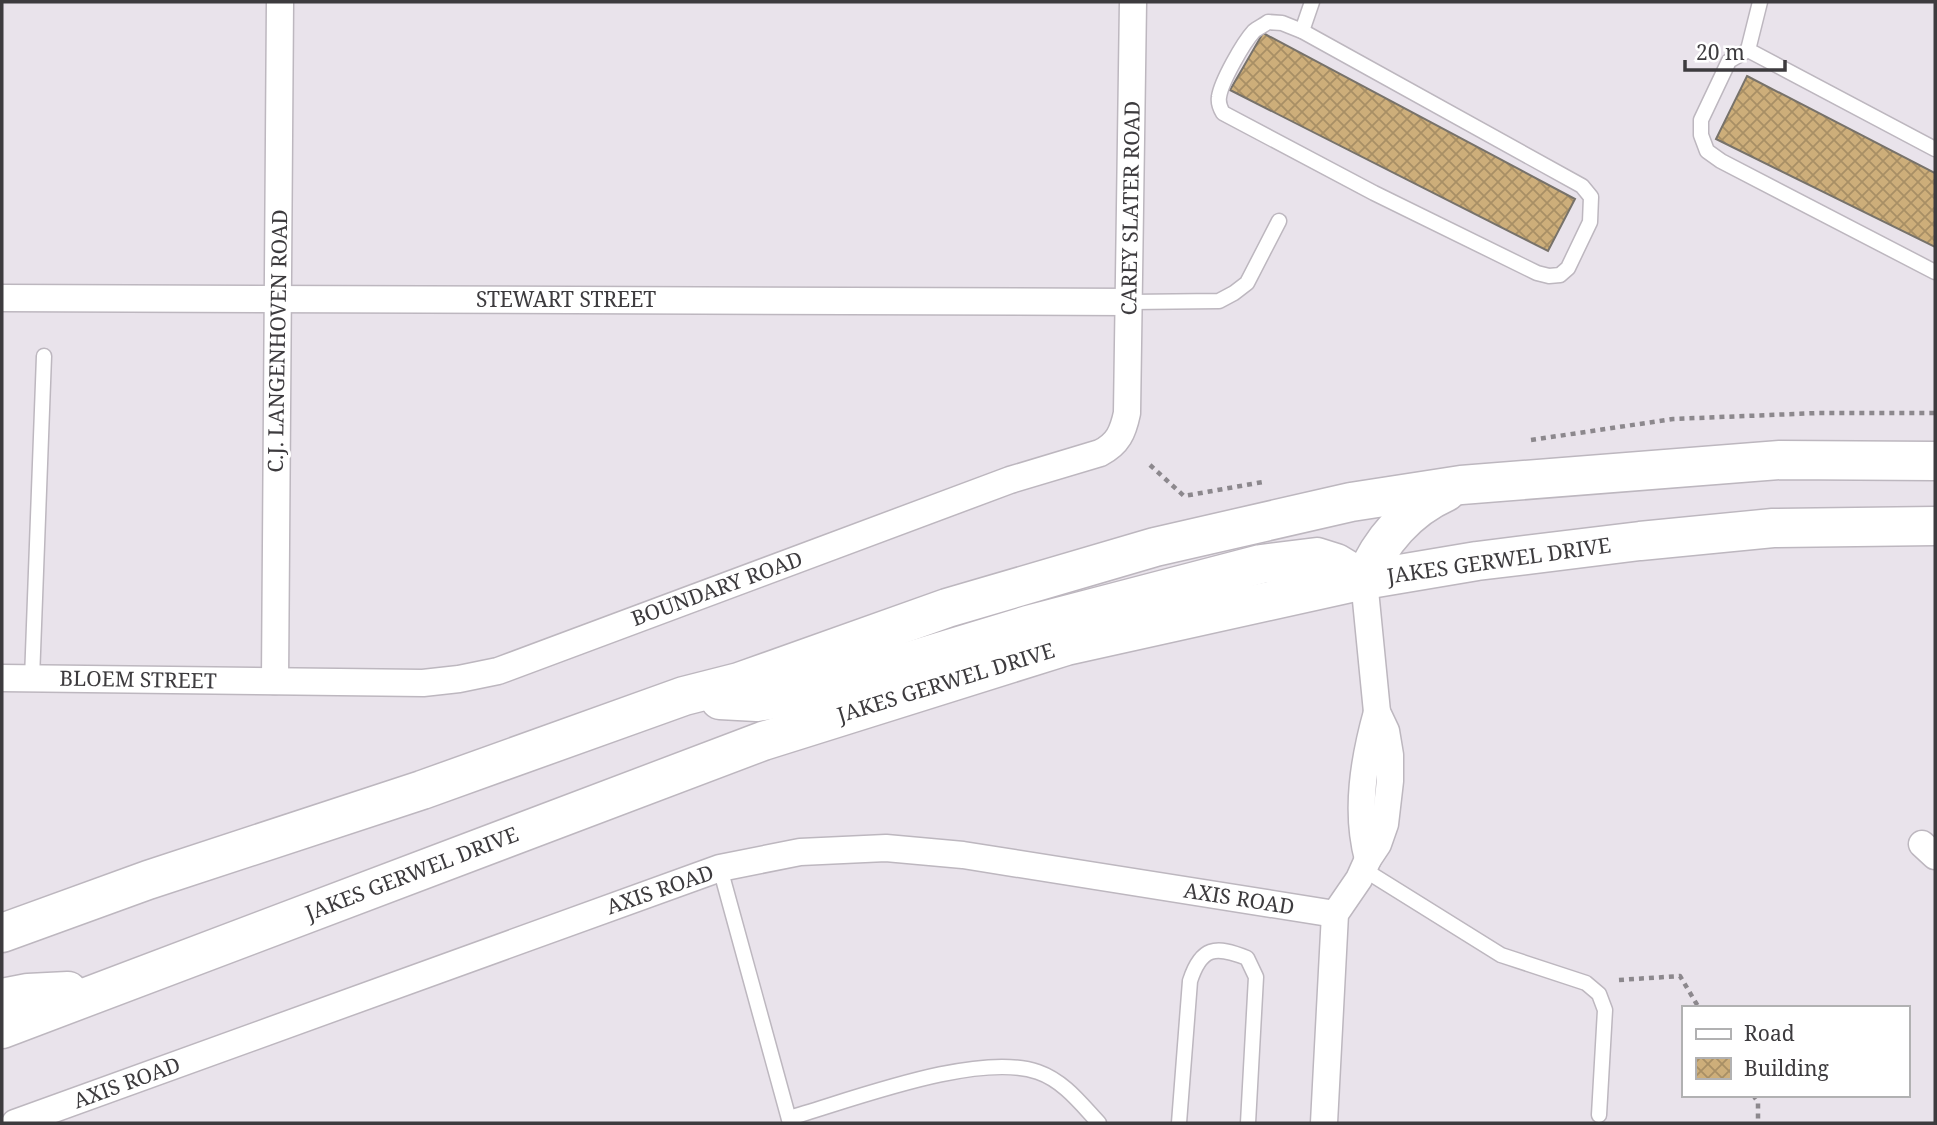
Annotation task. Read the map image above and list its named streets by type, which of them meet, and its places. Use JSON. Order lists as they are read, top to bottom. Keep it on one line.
{"streets":{"highway":["JAKES GERWEL DRIVE"],"street":["CAREY SLATER ROAD","STEWART STREET","C.J. LANGENHOVEN ROAD","BOUNDARY ROAD","BLOEM STREET","AXIS ROAD"]},"crossings":[["CAREY SLATER ROAD","STEWART STREET"],["CAREY SLATER ROAD","BOUNDARY ROAD"],["STEWART STREET","C.J. LANGENHOVEN ROAD"],["C.J. LANGENHOVEN ROAD","BOUNDARY ROAD"],["C.J. LANGENHOVEN ROAD","BLOEM STREET"],["BOUNDARY ROAD","BLOEM STREET"]],"legend":["Road","Building"],"scale_bar":"20 m"}
